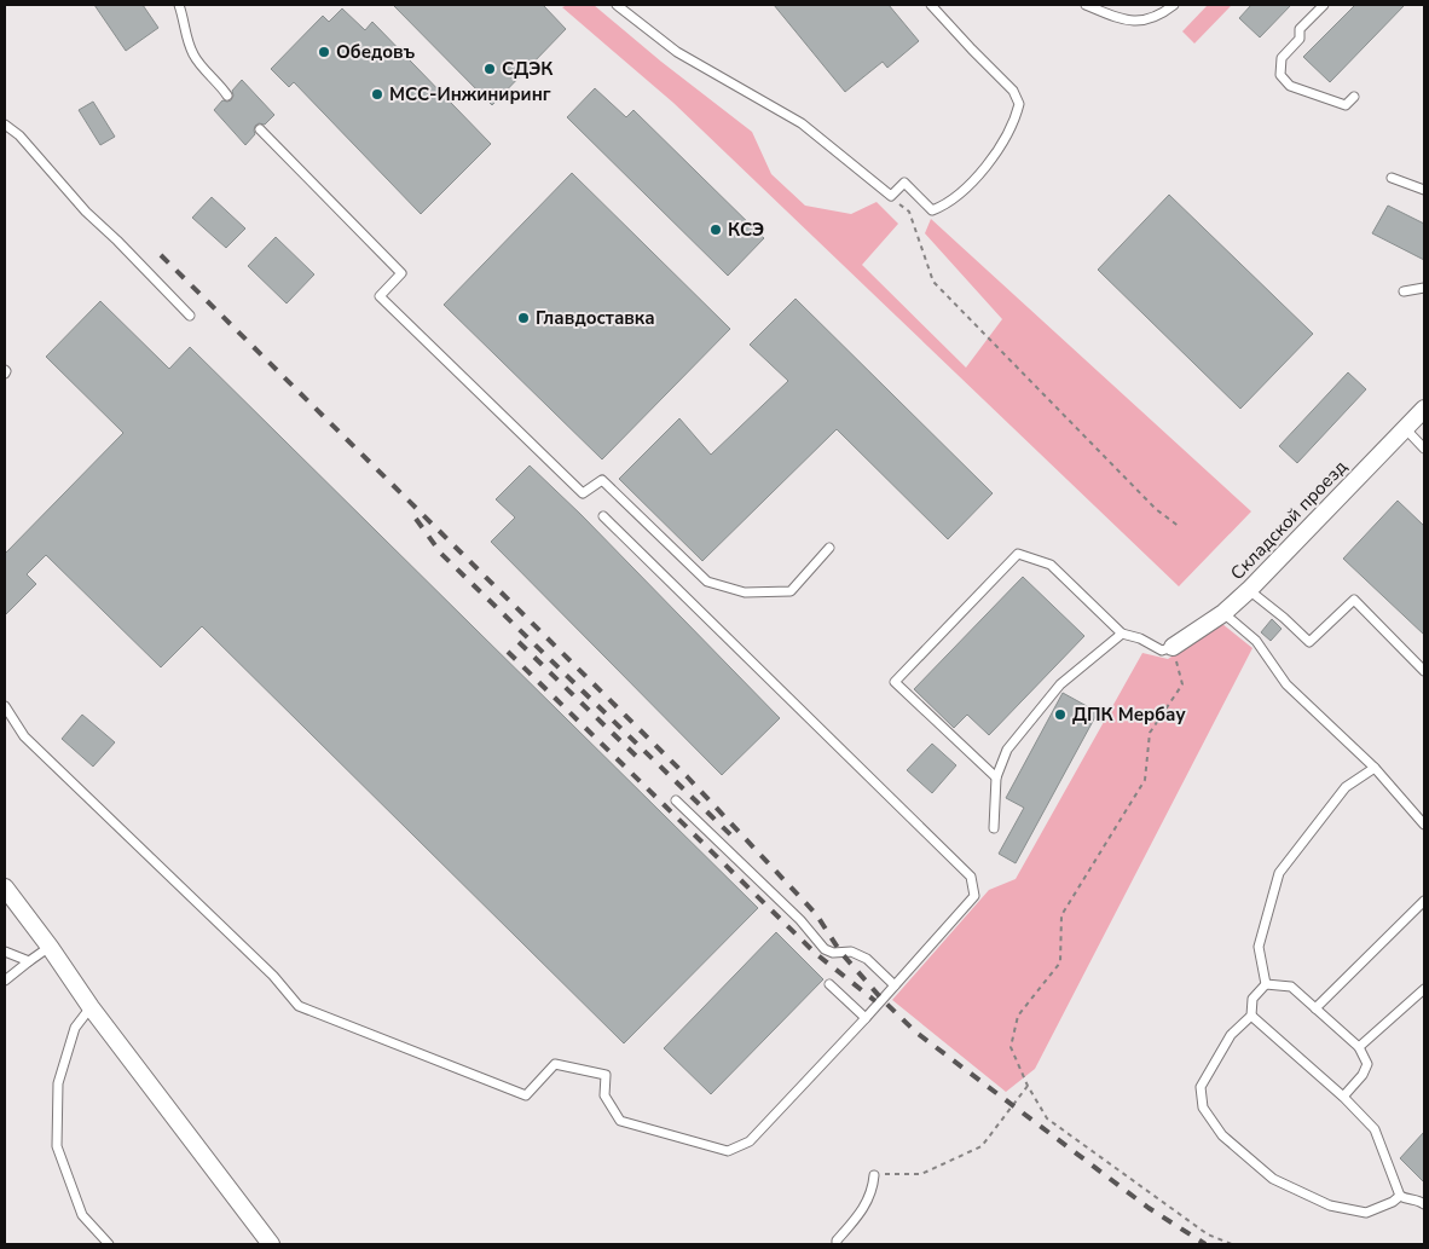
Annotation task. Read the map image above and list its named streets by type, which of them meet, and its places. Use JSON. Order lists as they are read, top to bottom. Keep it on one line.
{"streets":{"street":["Складской проезд"]},"places":["Обедовъ","СДЭК","МСС-Инжиниринг","КСЭ","Главдоставка","ДПК Мербау"]}
